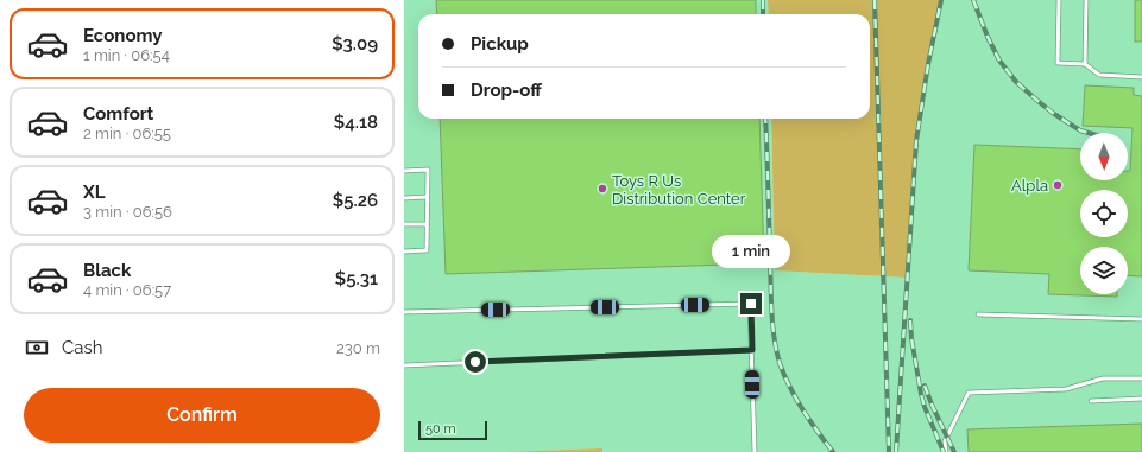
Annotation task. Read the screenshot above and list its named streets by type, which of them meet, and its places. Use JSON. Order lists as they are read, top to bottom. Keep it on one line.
{"places":["Alpla","Toys R Us Distribution Center"],"scale_bar":"50 m","north":"bottom","page":{"list":[{"name":"Economy","note":"1 min · 06:54","value":"$3.09"},{"name":"Comfort","note":"2 min · 06:55","value":"$4.18"},{"name":"XL","note":"3 min · 06:56","value":"$5.26"},{"name":"Black","note":"4 min · 06:57","value":"$5.31"}],"banner":["Pickup","Drop-off"],"bubble":"1 min","pay":["Cash","230 m"],"buttons":"Confirm","scale":"50 m"}}
